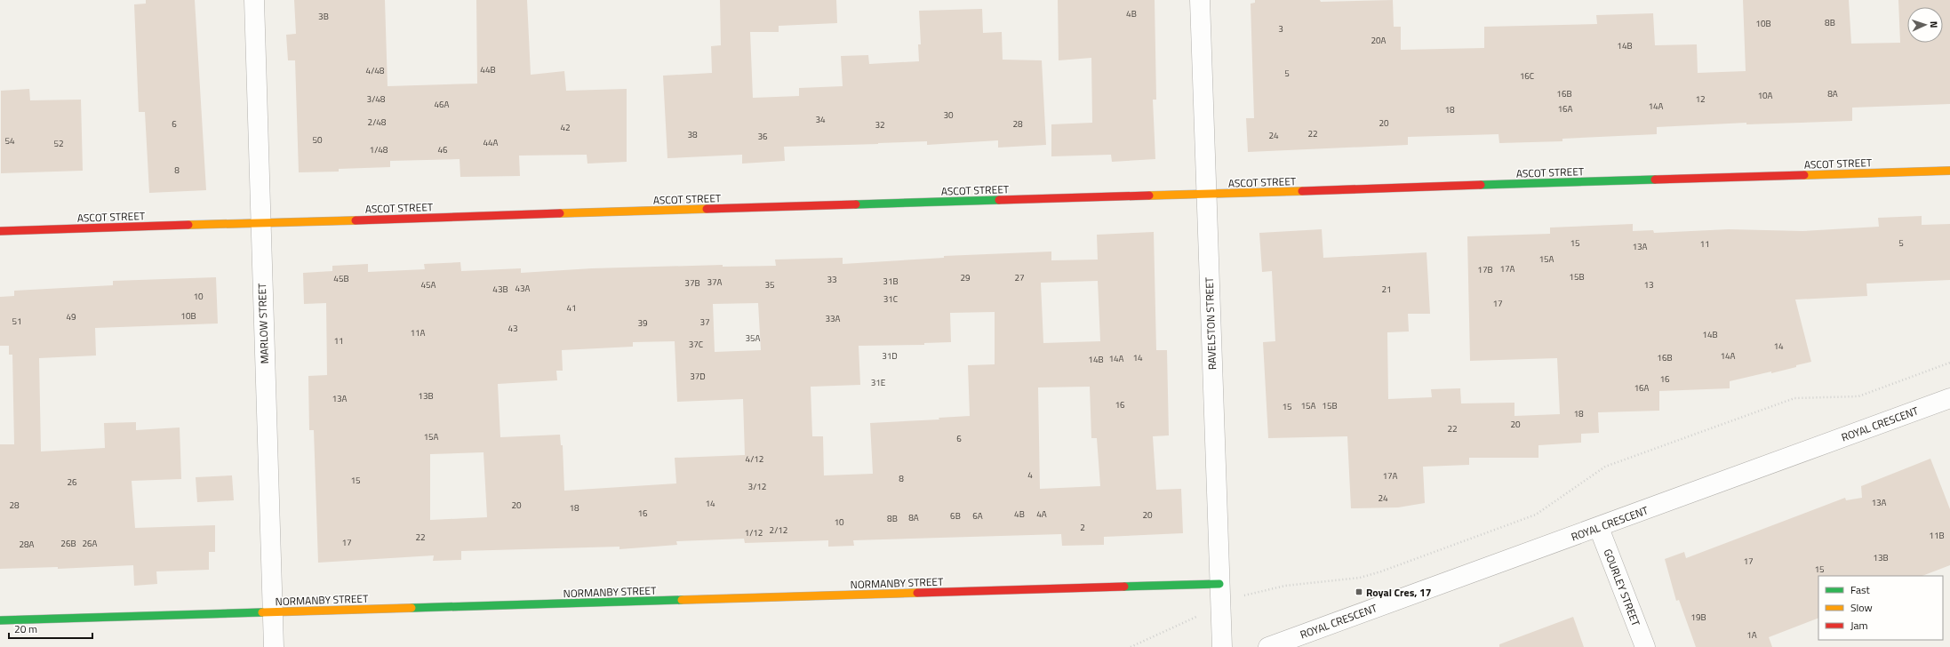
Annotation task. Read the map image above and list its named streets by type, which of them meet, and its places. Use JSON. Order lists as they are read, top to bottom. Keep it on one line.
{"streets":{"street":["ASCOT STREET","MARLOW STREET","RAVELSTON STREET","ROYAL CRESCENT","NORMANBY STREET","GOURLEY STREET"]},"crossings":[["ASCOT STREET","MARLOW STREET"],["ASCOT STREET","RAVELSTON STREET"],["MARLOW STREET","NORMANBY STREET"],["RAVELSTON STREET","NORMANBY STREET"],["ROYAL CRESCENT","GOURLEY STREET"]],"places":{"transit":["Royal Cres, 17"]},"house_numbers":["4B","3B","8B","10B","3","20A","14B","44B","4/48","5","16C","16B","8A","10A","3/48","12","46A","14A","16A","18","30","34","2/48","20","6","28","32","42","22","38","24","36","50","54","44A","52","1/48","46","8","15","5","11","13A","15A","17A","17B","15B","29","27","45B","33","31B","37A","37B","45A","35","13","43A","43B","21","10","31C","17","41","10B","49","33A","51","37","39","43","11A","14B","35A","11","37C","14","31D","14A","14","16B","14A","14B","37D","16","31E","16A","13B","13A","16","15A","15B","15","18","20","22","15A","6","4/12","4","17A","8","15","26","3/12","24","13A","14","28","20","18","16","4B","4A","20","6B","6A","8A","8B","10","2","2/12","1/12","11B","22","17","26B","26A","28A","13B","17","15","19B","1A"],"legend":["Fast","Slow","Jam"],"scale_bar":"20 m","north":"right"}
